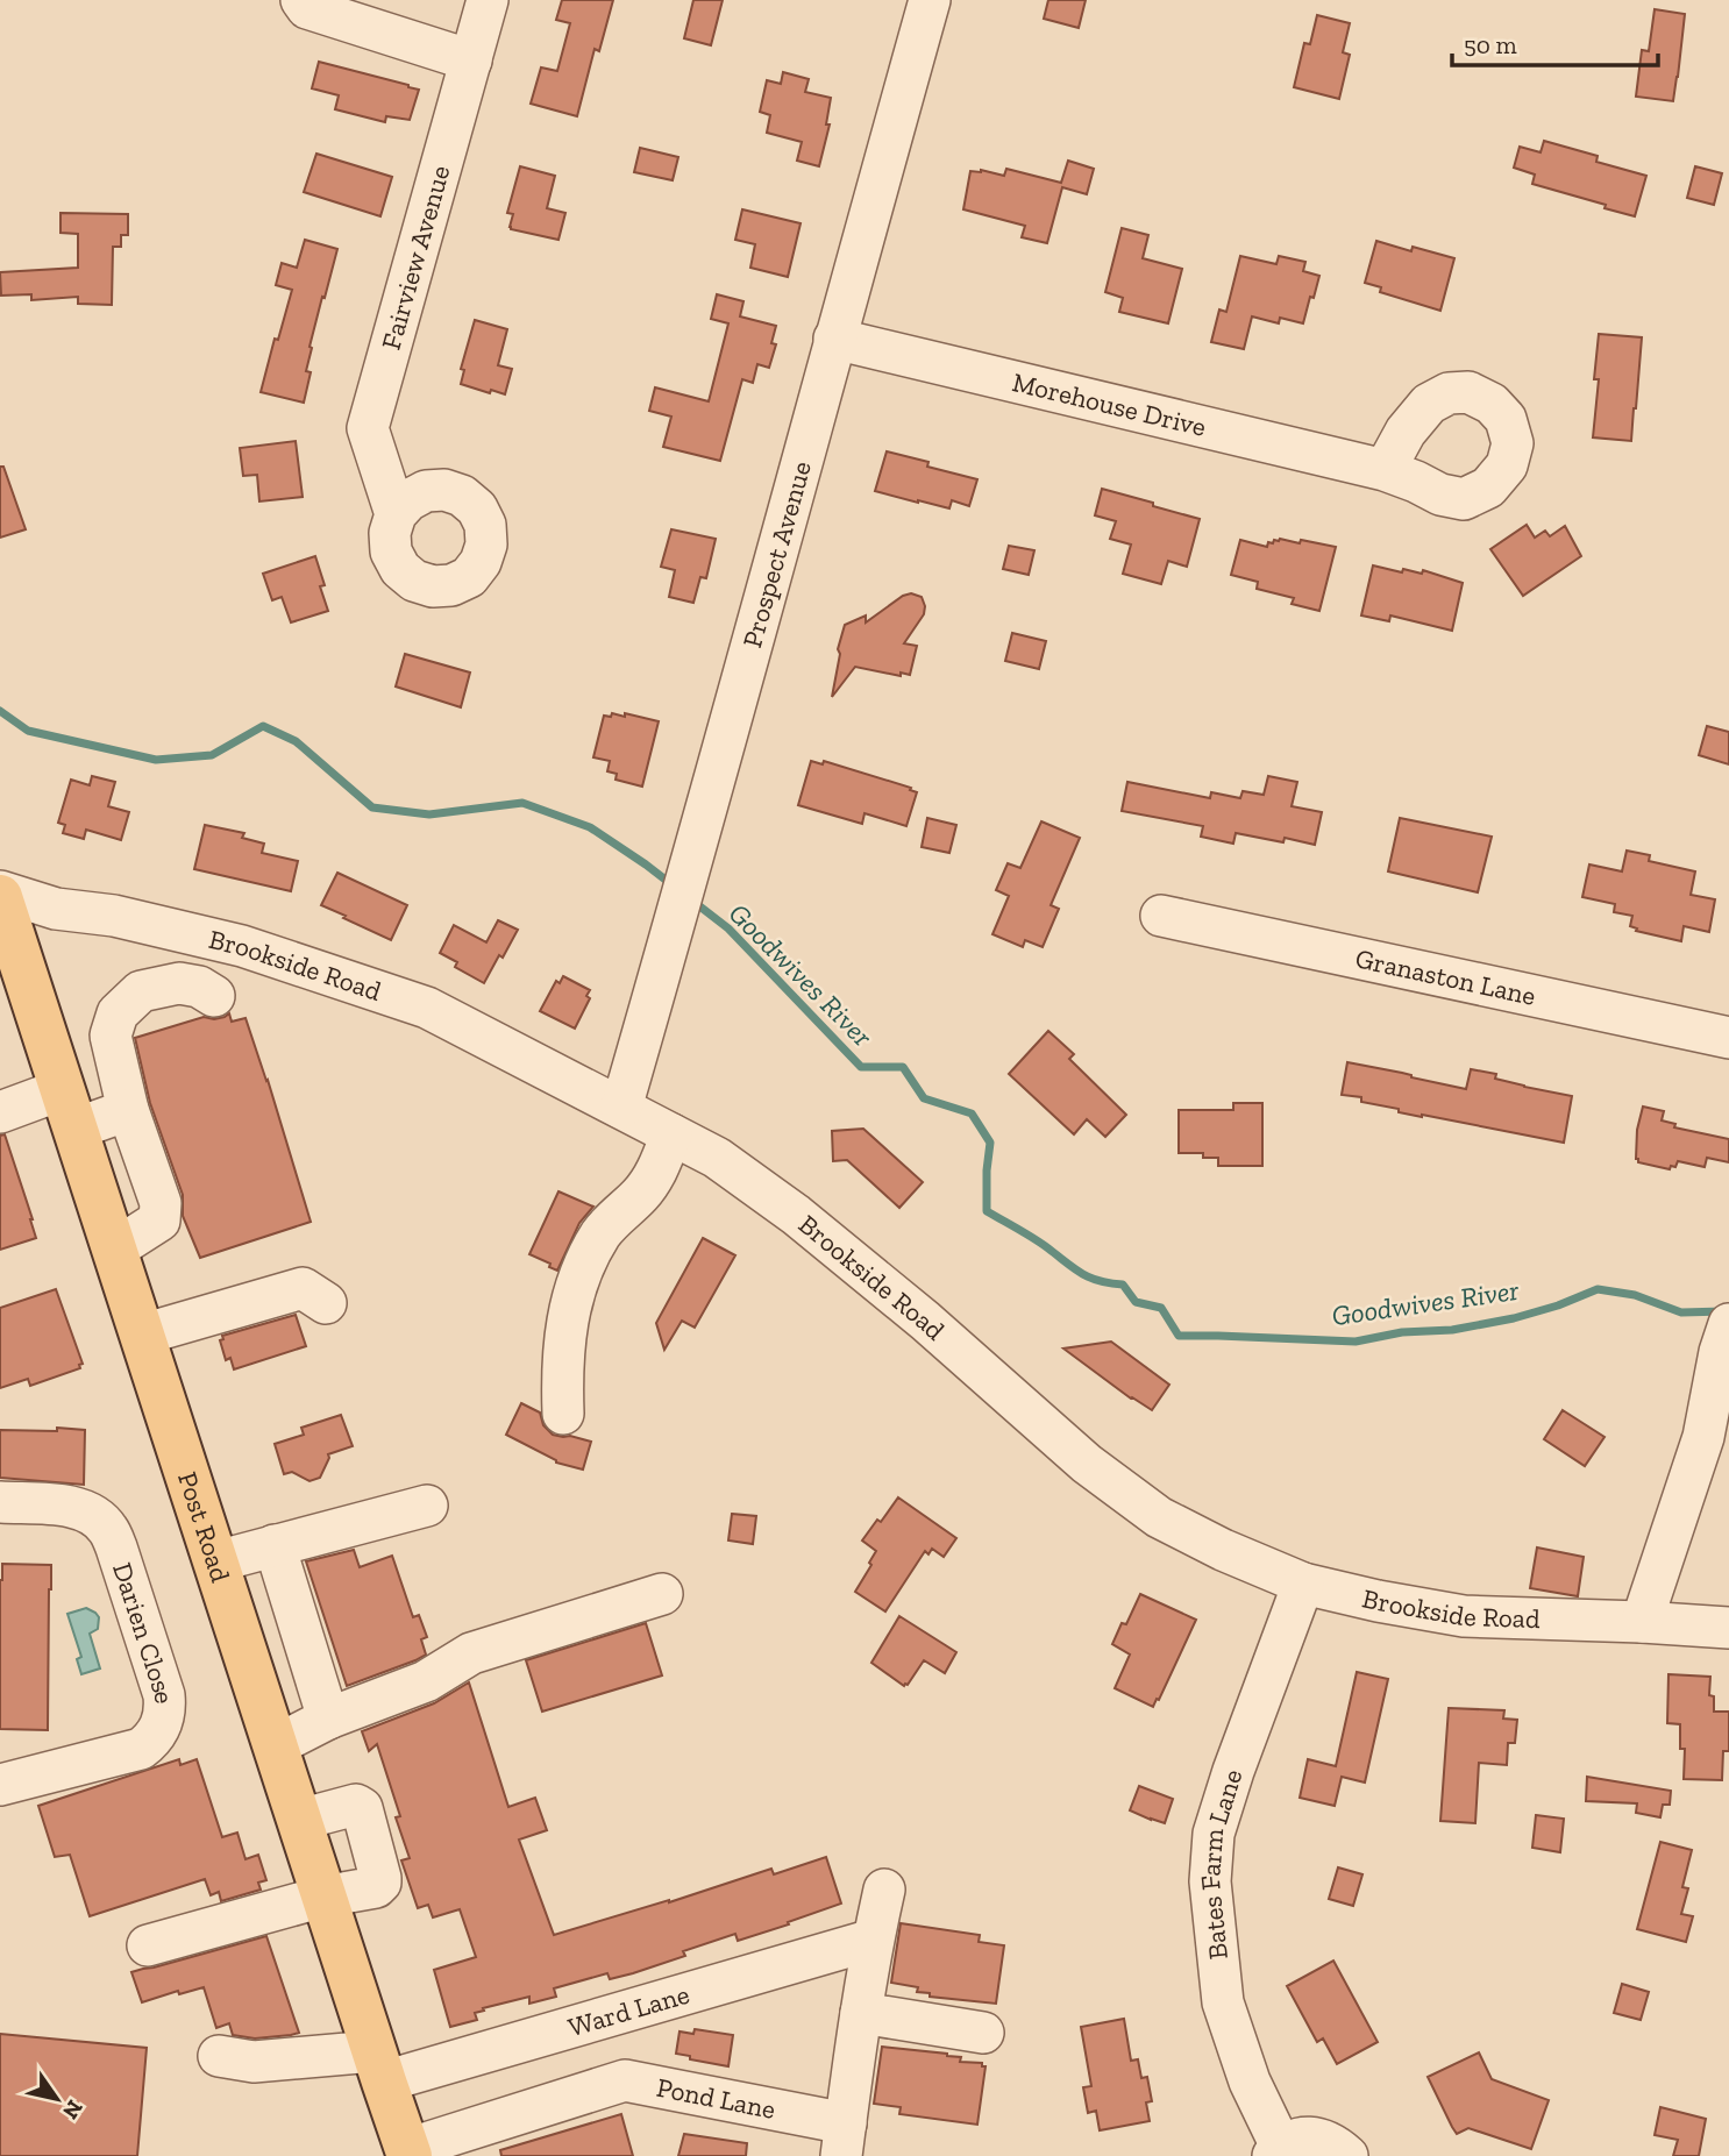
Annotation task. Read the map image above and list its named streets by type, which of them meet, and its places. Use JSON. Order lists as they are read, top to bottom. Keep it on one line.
{"streets":{"main road":["Post Road"],"street":["Fairview Avenue","Morehouse Drive","Prospect Avenue","Brookside Road","Granaston Lane","Darien Close","Bates Farm Lane","Ward Lane","Pond Lane"]},"crossings":[["Morehouse Drive","Prospect Avenue"],["Prospect Avenue","Brookside Road"],["Brookside Road","Post Road"],["Brookside Road","Bates Farm Lane"],["Post Road","Ward Lane"],["Post Road","Pond Lane"]],"water":["Goodwives River"],"scale_bar":"50 m","north":"bottom right"}
